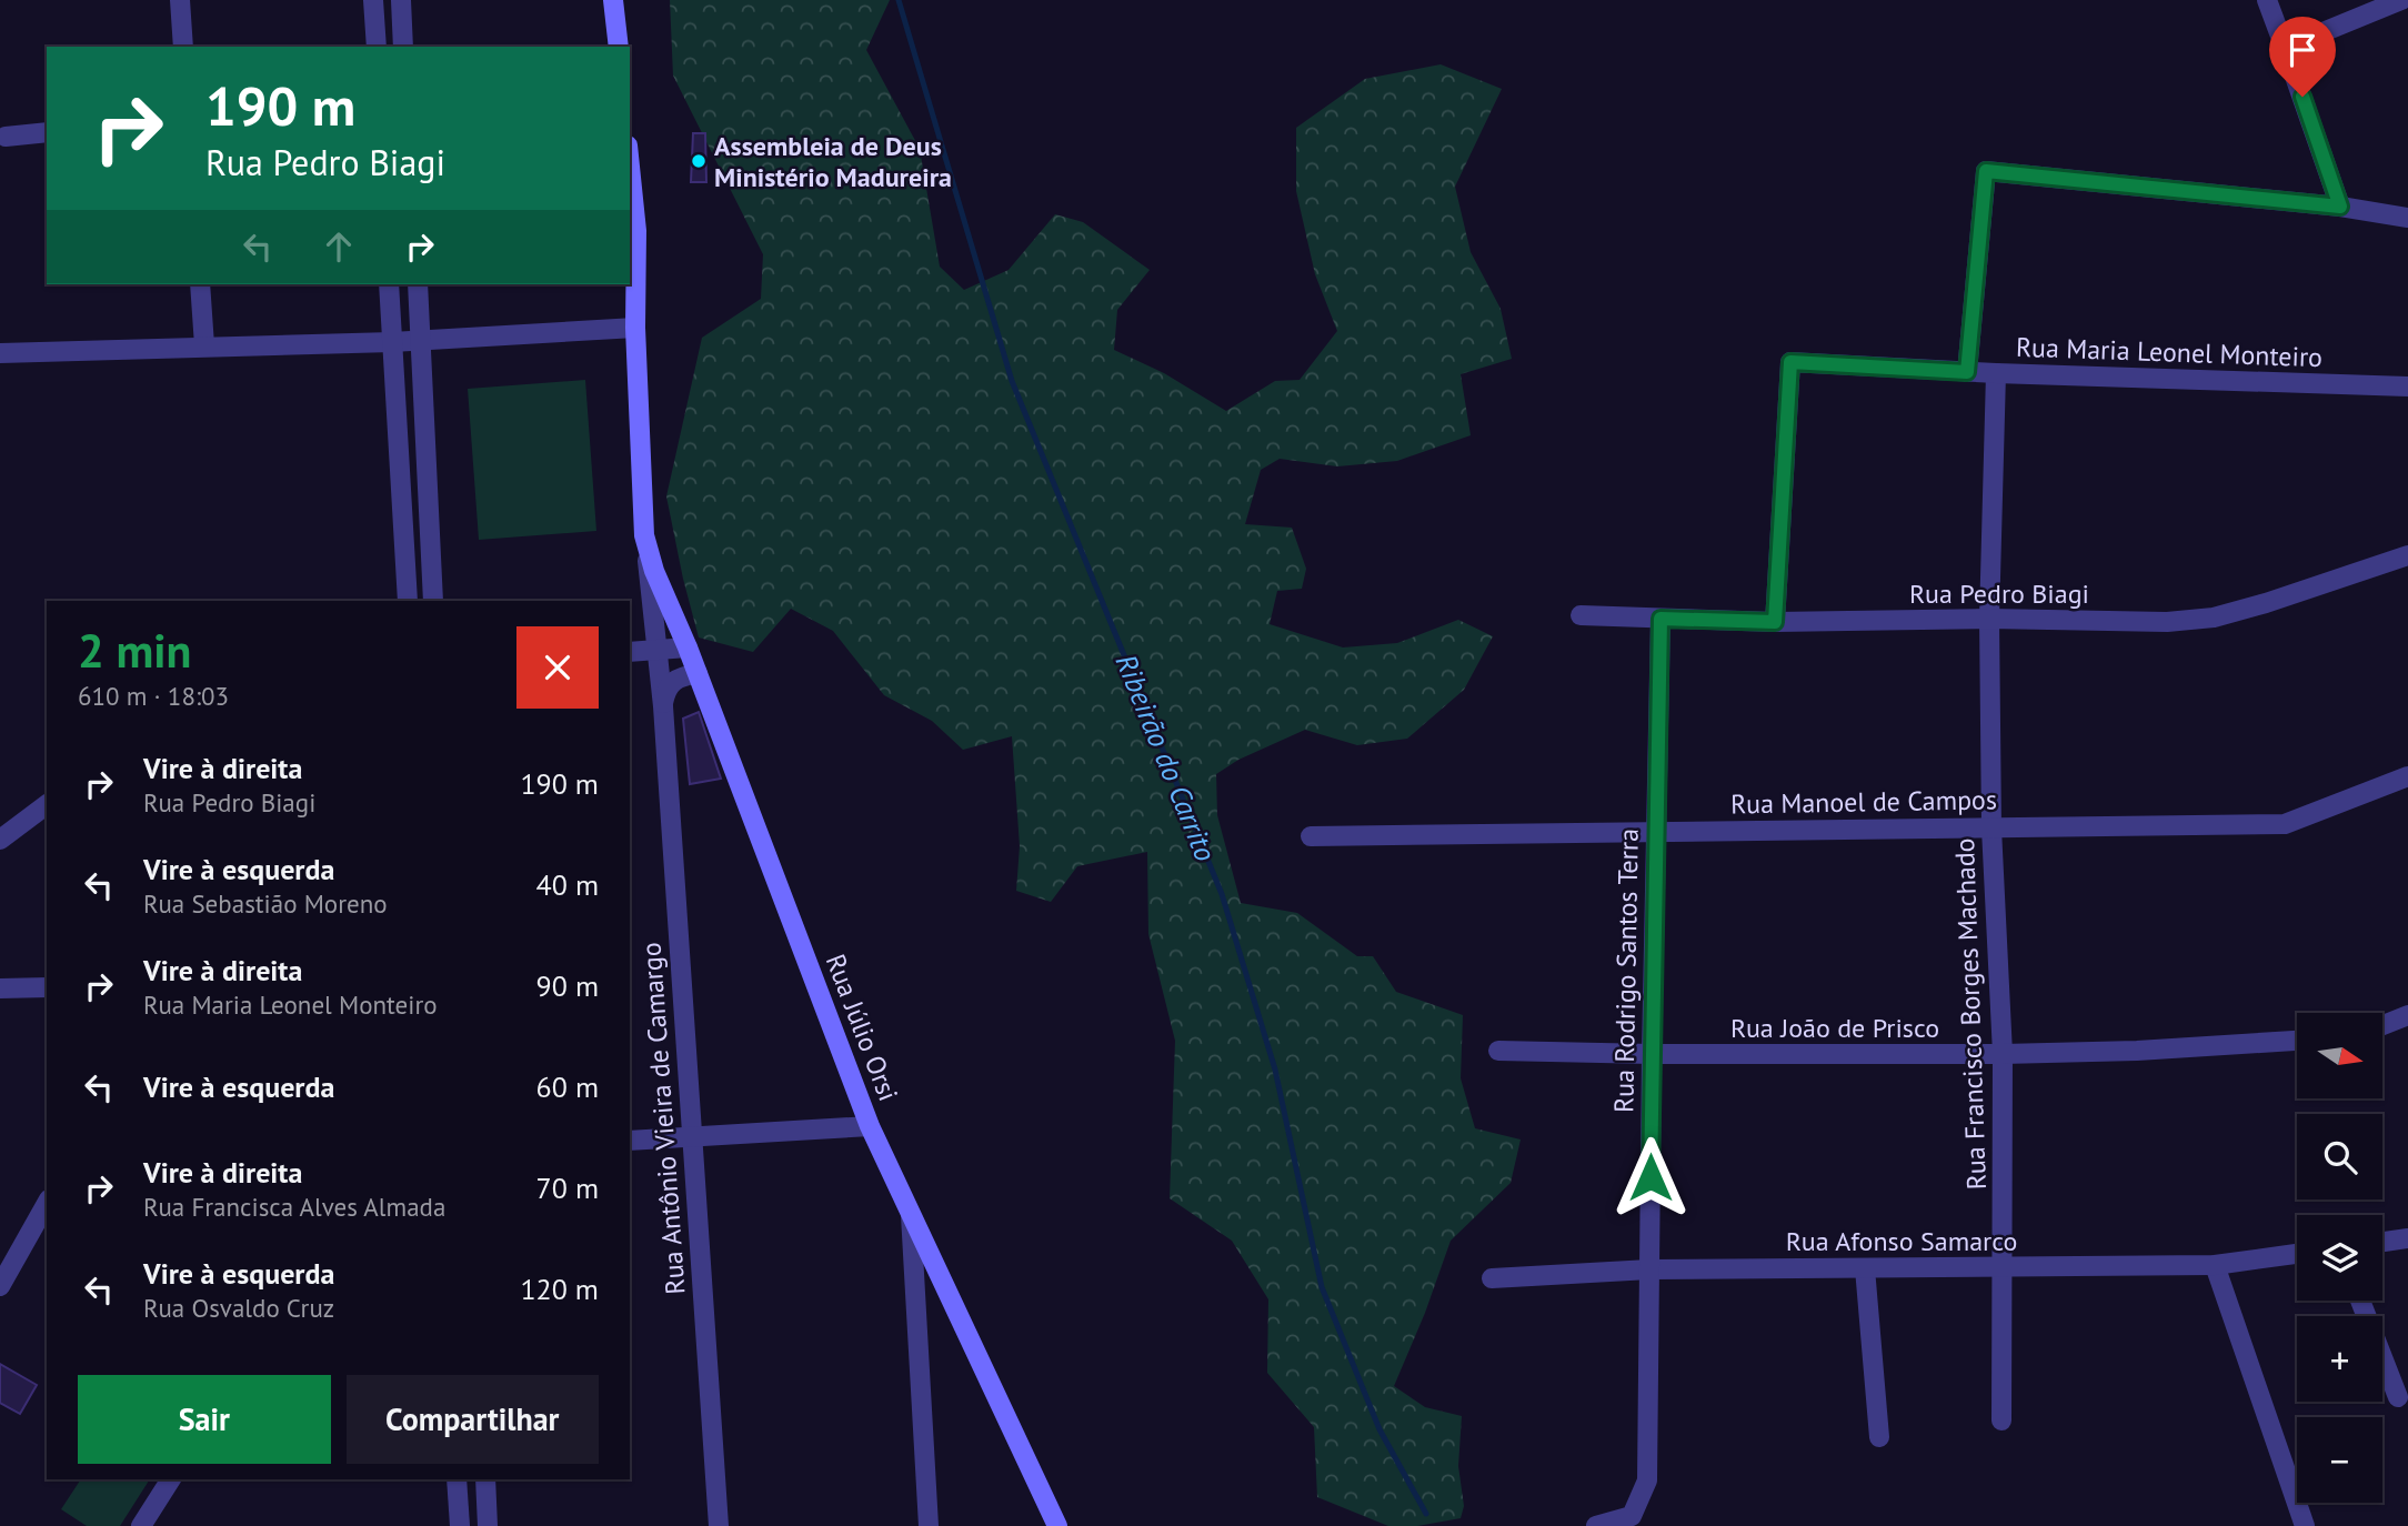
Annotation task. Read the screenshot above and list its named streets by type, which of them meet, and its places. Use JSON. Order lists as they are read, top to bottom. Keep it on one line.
{"streets":{"main road":["Rua Júlio Orsi"],"street":["Rua Maria Leonel Monteiro","Rua Pedro Biagi","Rua Manoel de Campos","Rua Rodrigo Santos Terra","Rua Francisco Borges Machado","Rua João de Prisco","Rua Antônio Vieira de Camargo","Rua Afonso Samarco"]},"crossings":[["Rua Maria Leonel Monteiro","Rua Pedro Biagi"],["Rua Maria Leonel Monteiro","Rua Francisco Borges Machado"],["Rua Pedro Biagi","Rua Rodrigo Santos Terra"],["Rua Pedro Biagi","Rua Francisco Borges Machado"],["Rua Manoel de Campos","Rua Rodrigo Santos Terra"],["Rua Manoel de Campos","Rua Francisco Borges Machado"],["Rua Rodrigo Santos Terra","Rua João de Prisco"],["Rua Rodrigo Santos Terra","Rua Afonso Samarco"],["Rua Francisco Borges Machado","Rua João de Prisco"],["Rua Francisco Borges Machado","Rua Afonso Samarco"],["Rua Júlio Orsi","Rua Antônio Vieira de Camargo"]],"water":["Ribeirão do Carrito"],"places":["Assembleia de Deus Ministério Madureira"],"north":"right","page":{"turn":["190 m","Rua Pedro Biagi"],"heading":["2 min","610 m · 18:03"],"list":[{"name":"Vire à direita","note":"Rua Pedro Biagi","value":"190 m"},{"name":"Vire à esquerda","note":"Rua Sebastião Moreno","value":"40 m"},{"name":"Vire à direita","note":"Rua Maria Leonel Monteiro","value":"90 m"},{"name":"Vire à esquerda","value":"60 m"},{"name":"Vire à direita","note":"Rua Francisca Alves Almada","value":"70 m"},{"name":"Vire à esquerda","note":"Rua Osvaldo Cruz","value":"120 m"}],"map_buttons":["+","−"],"buttons":["Sair","Compartilhar"]}}
